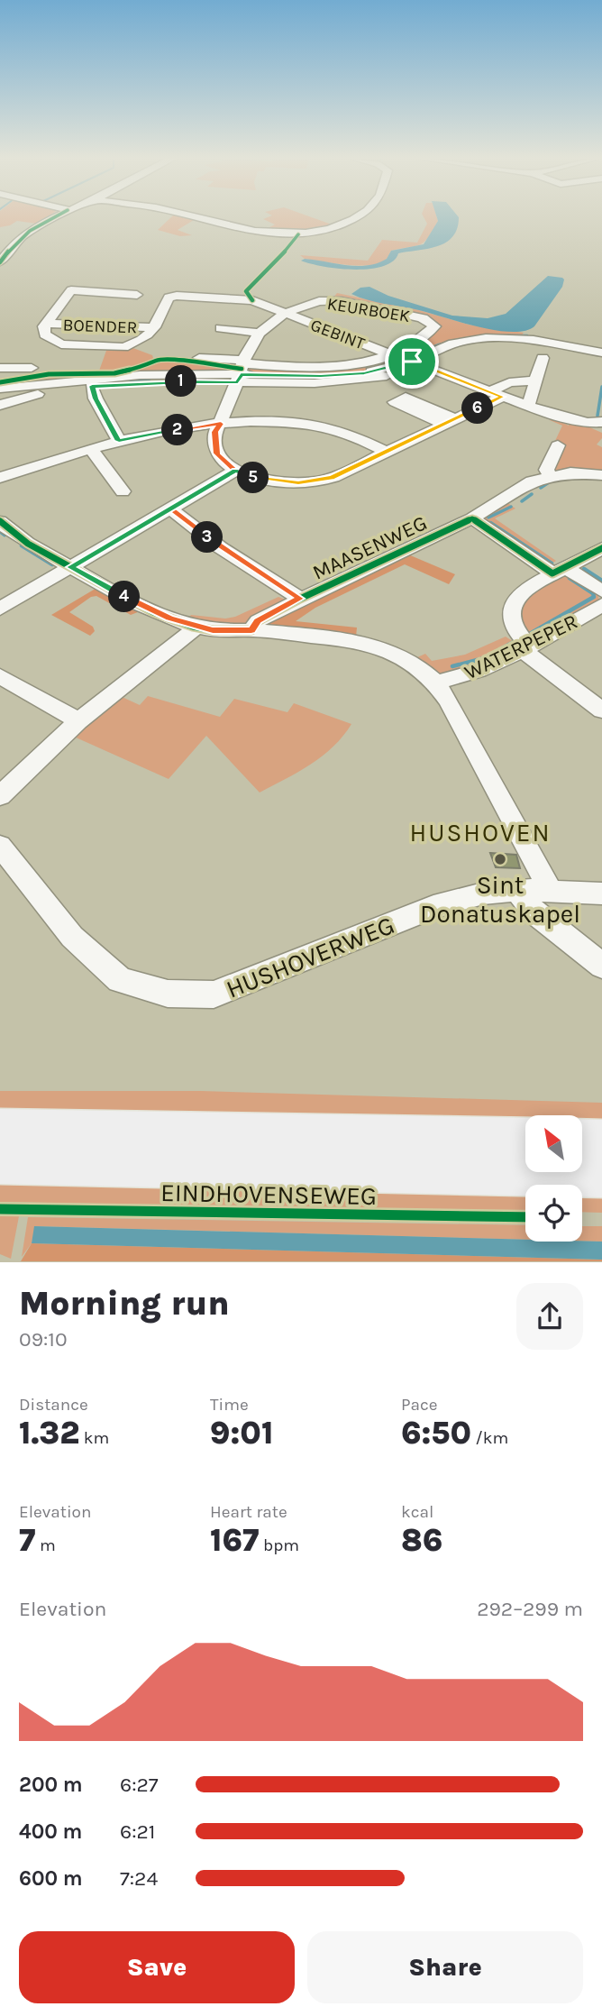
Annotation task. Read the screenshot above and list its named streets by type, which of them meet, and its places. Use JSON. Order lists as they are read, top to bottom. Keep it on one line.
{"streets":{"main road":["EINDHOVENSEWEG"],"street":["KEURBOEK","BOENDER","GEBINT","MAASENWEG","WATERPEPER","HUSHOVERWEG"]},"crossings":[["KEURBOEK","GEBINT"],["BOENDER","GEBINT"]],"districts":["HUSHOVEN"],"places":["Sint Donatuskapel"],"north":"top left","page":{"pins":["1","6","2","5","3","4"],"heading":["Morning run","09:10"],"stats":[["Distance","1.32 km"],["Time","9:01"],["Pace","6:50 /km"],["Elevation","7 m"],["Heart rate","167 bpm"],["kcal","86"]],"chart":["Elevation","292–299 m"],"list":[{"name":"200 m","note":"6:27"},{"name":"400 m","note":"6:21"},{"name":"600 m","note":"7:24"}],"buttons":["Save","Share"]}}
